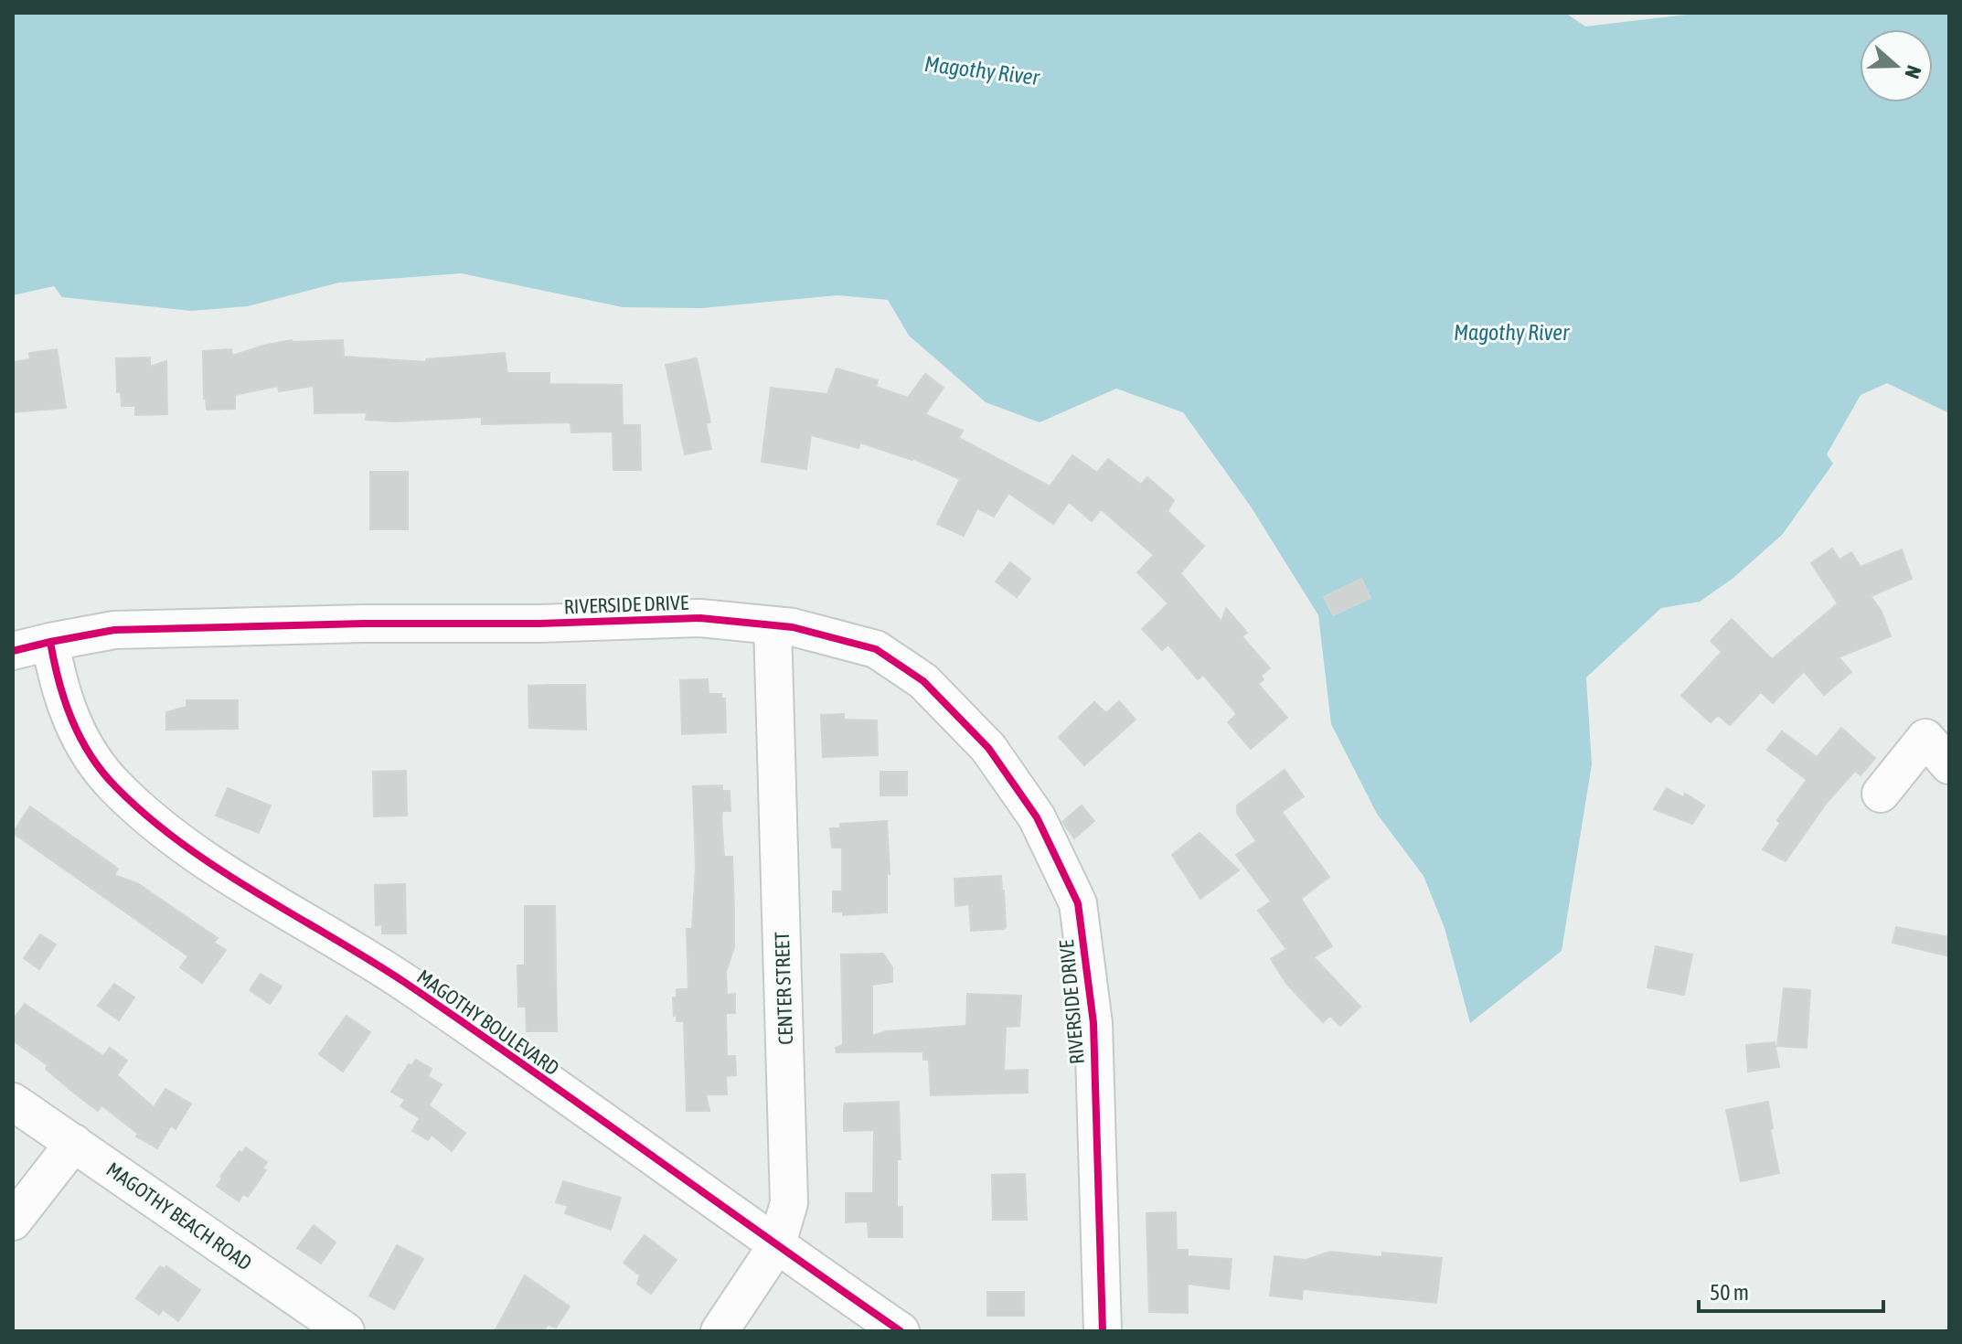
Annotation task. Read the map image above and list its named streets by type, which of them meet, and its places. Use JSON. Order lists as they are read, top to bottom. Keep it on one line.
{"streets":{"street":["RIVERSIDE DRIVE","CENTER STREET","MAGOTHY BOULEVARD","MAGOTHY BEACH ROAD"]},"crossings":[["RIVERSIDE DRIVE","CENTER STREET"],["RIVERSIDE DRIVE","MAGOTHY BOULEVARD"],["CENTER STREET","MAGOTHY BOULEVARD"]],"water":["Magothy River"],"scale_bar":"50 m","north":"right"}
